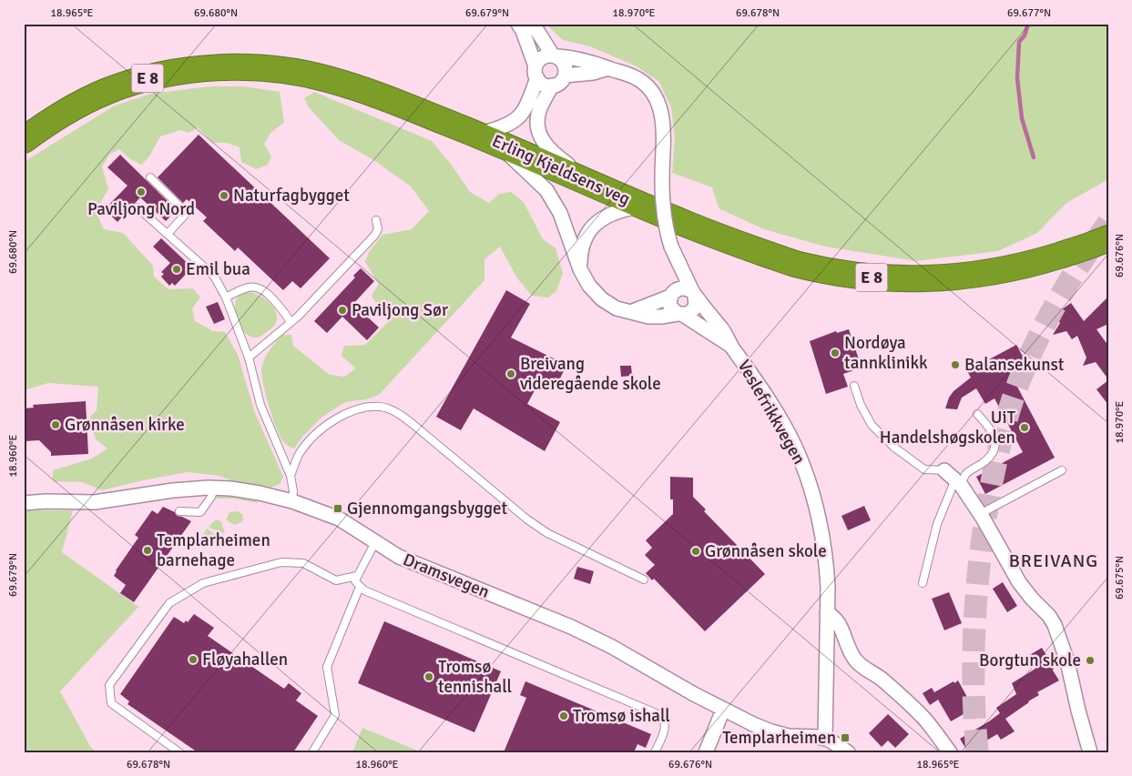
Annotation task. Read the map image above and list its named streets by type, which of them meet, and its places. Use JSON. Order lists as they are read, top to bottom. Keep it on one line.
{"streets":{"highway":["E 8","Erling Kjeldsens veg"],"street":["Veslefrikkvegen","Dramsvegen"]},"crossings":[["Veslefrikkvegen","Dramsvegen"]],"districts":["BREIVANG"],"places":{"other":["Paviljong Nord","Naturfagbygget","Emil bua","Paviljong Sør","Nordøya tannklinikk","Balansekunst","Breivang videregående skole","Grønnåsen kirke","UiT Handelshøgskolen","Templarheimen barnehage","Grønnåsen skole","Fløyahallen","Borgtun skole","Tromsø tennishall","Tromsø ishall"],"transit":["Gjennomgangsbygget","Templarheimen"]},"coordinates":["18.965°E","69.680°N","69.679°N","18.970°E","69.678°N","69.677°N","69.676°N","18.960°E","69.675°N"]}
